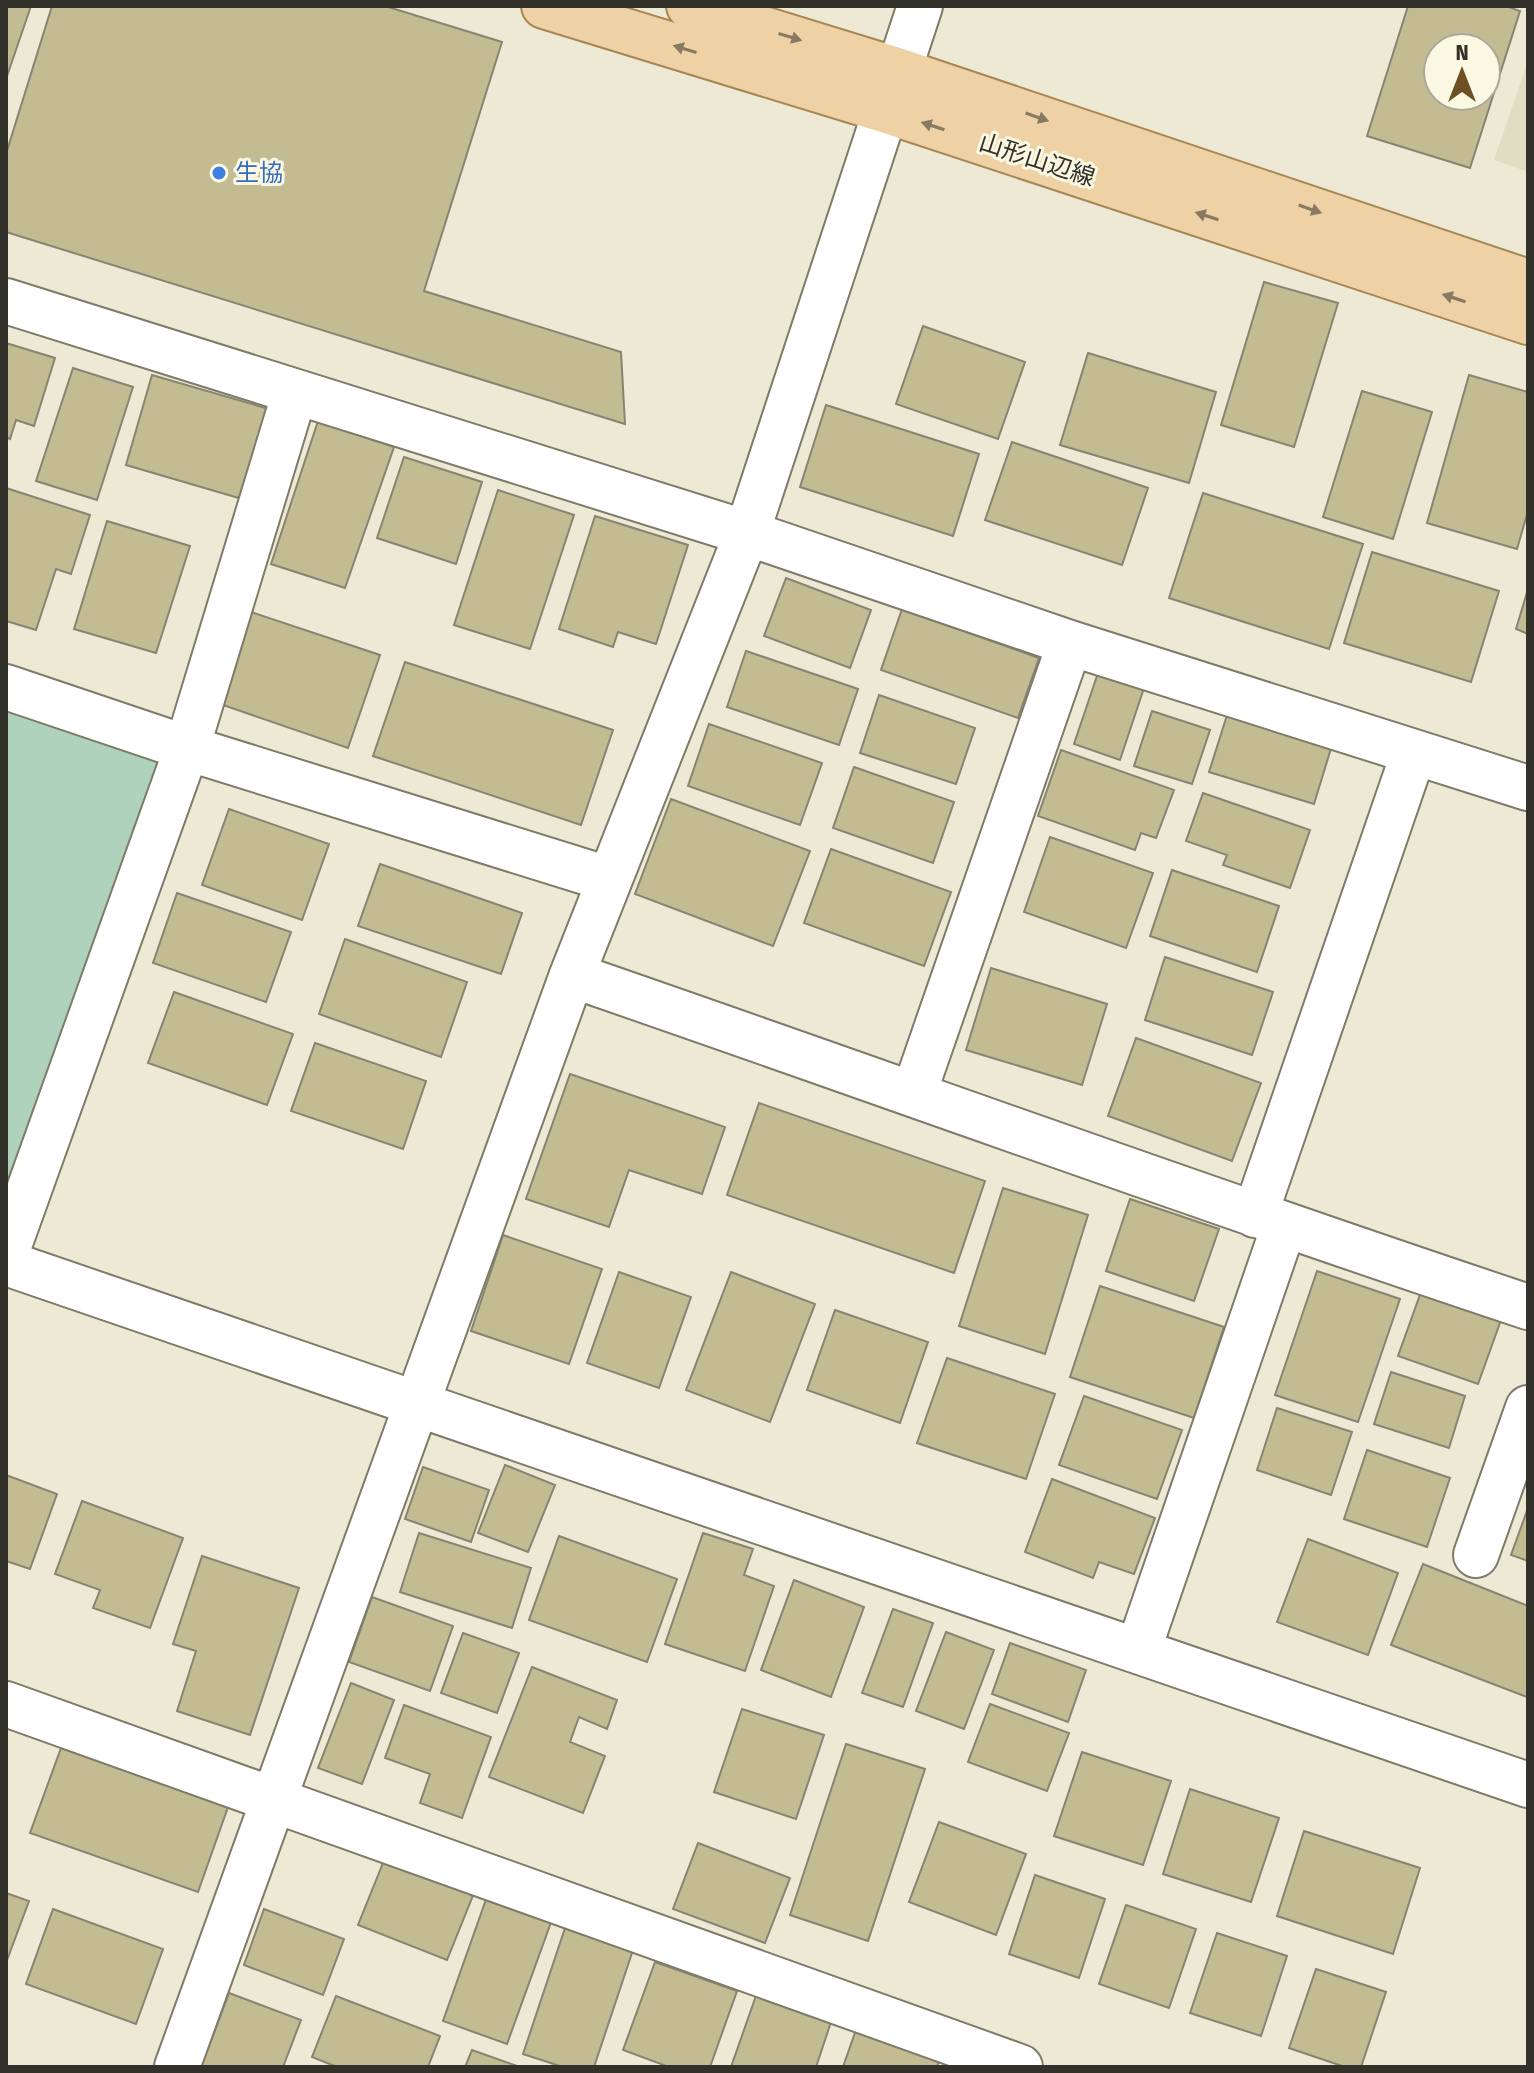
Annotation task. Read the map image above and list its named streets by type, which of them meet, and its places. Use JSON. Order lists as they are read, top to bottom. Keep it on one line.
{"streets":{"main road":["山形山辺線"]},"places":["生協"],"north":"top"}
